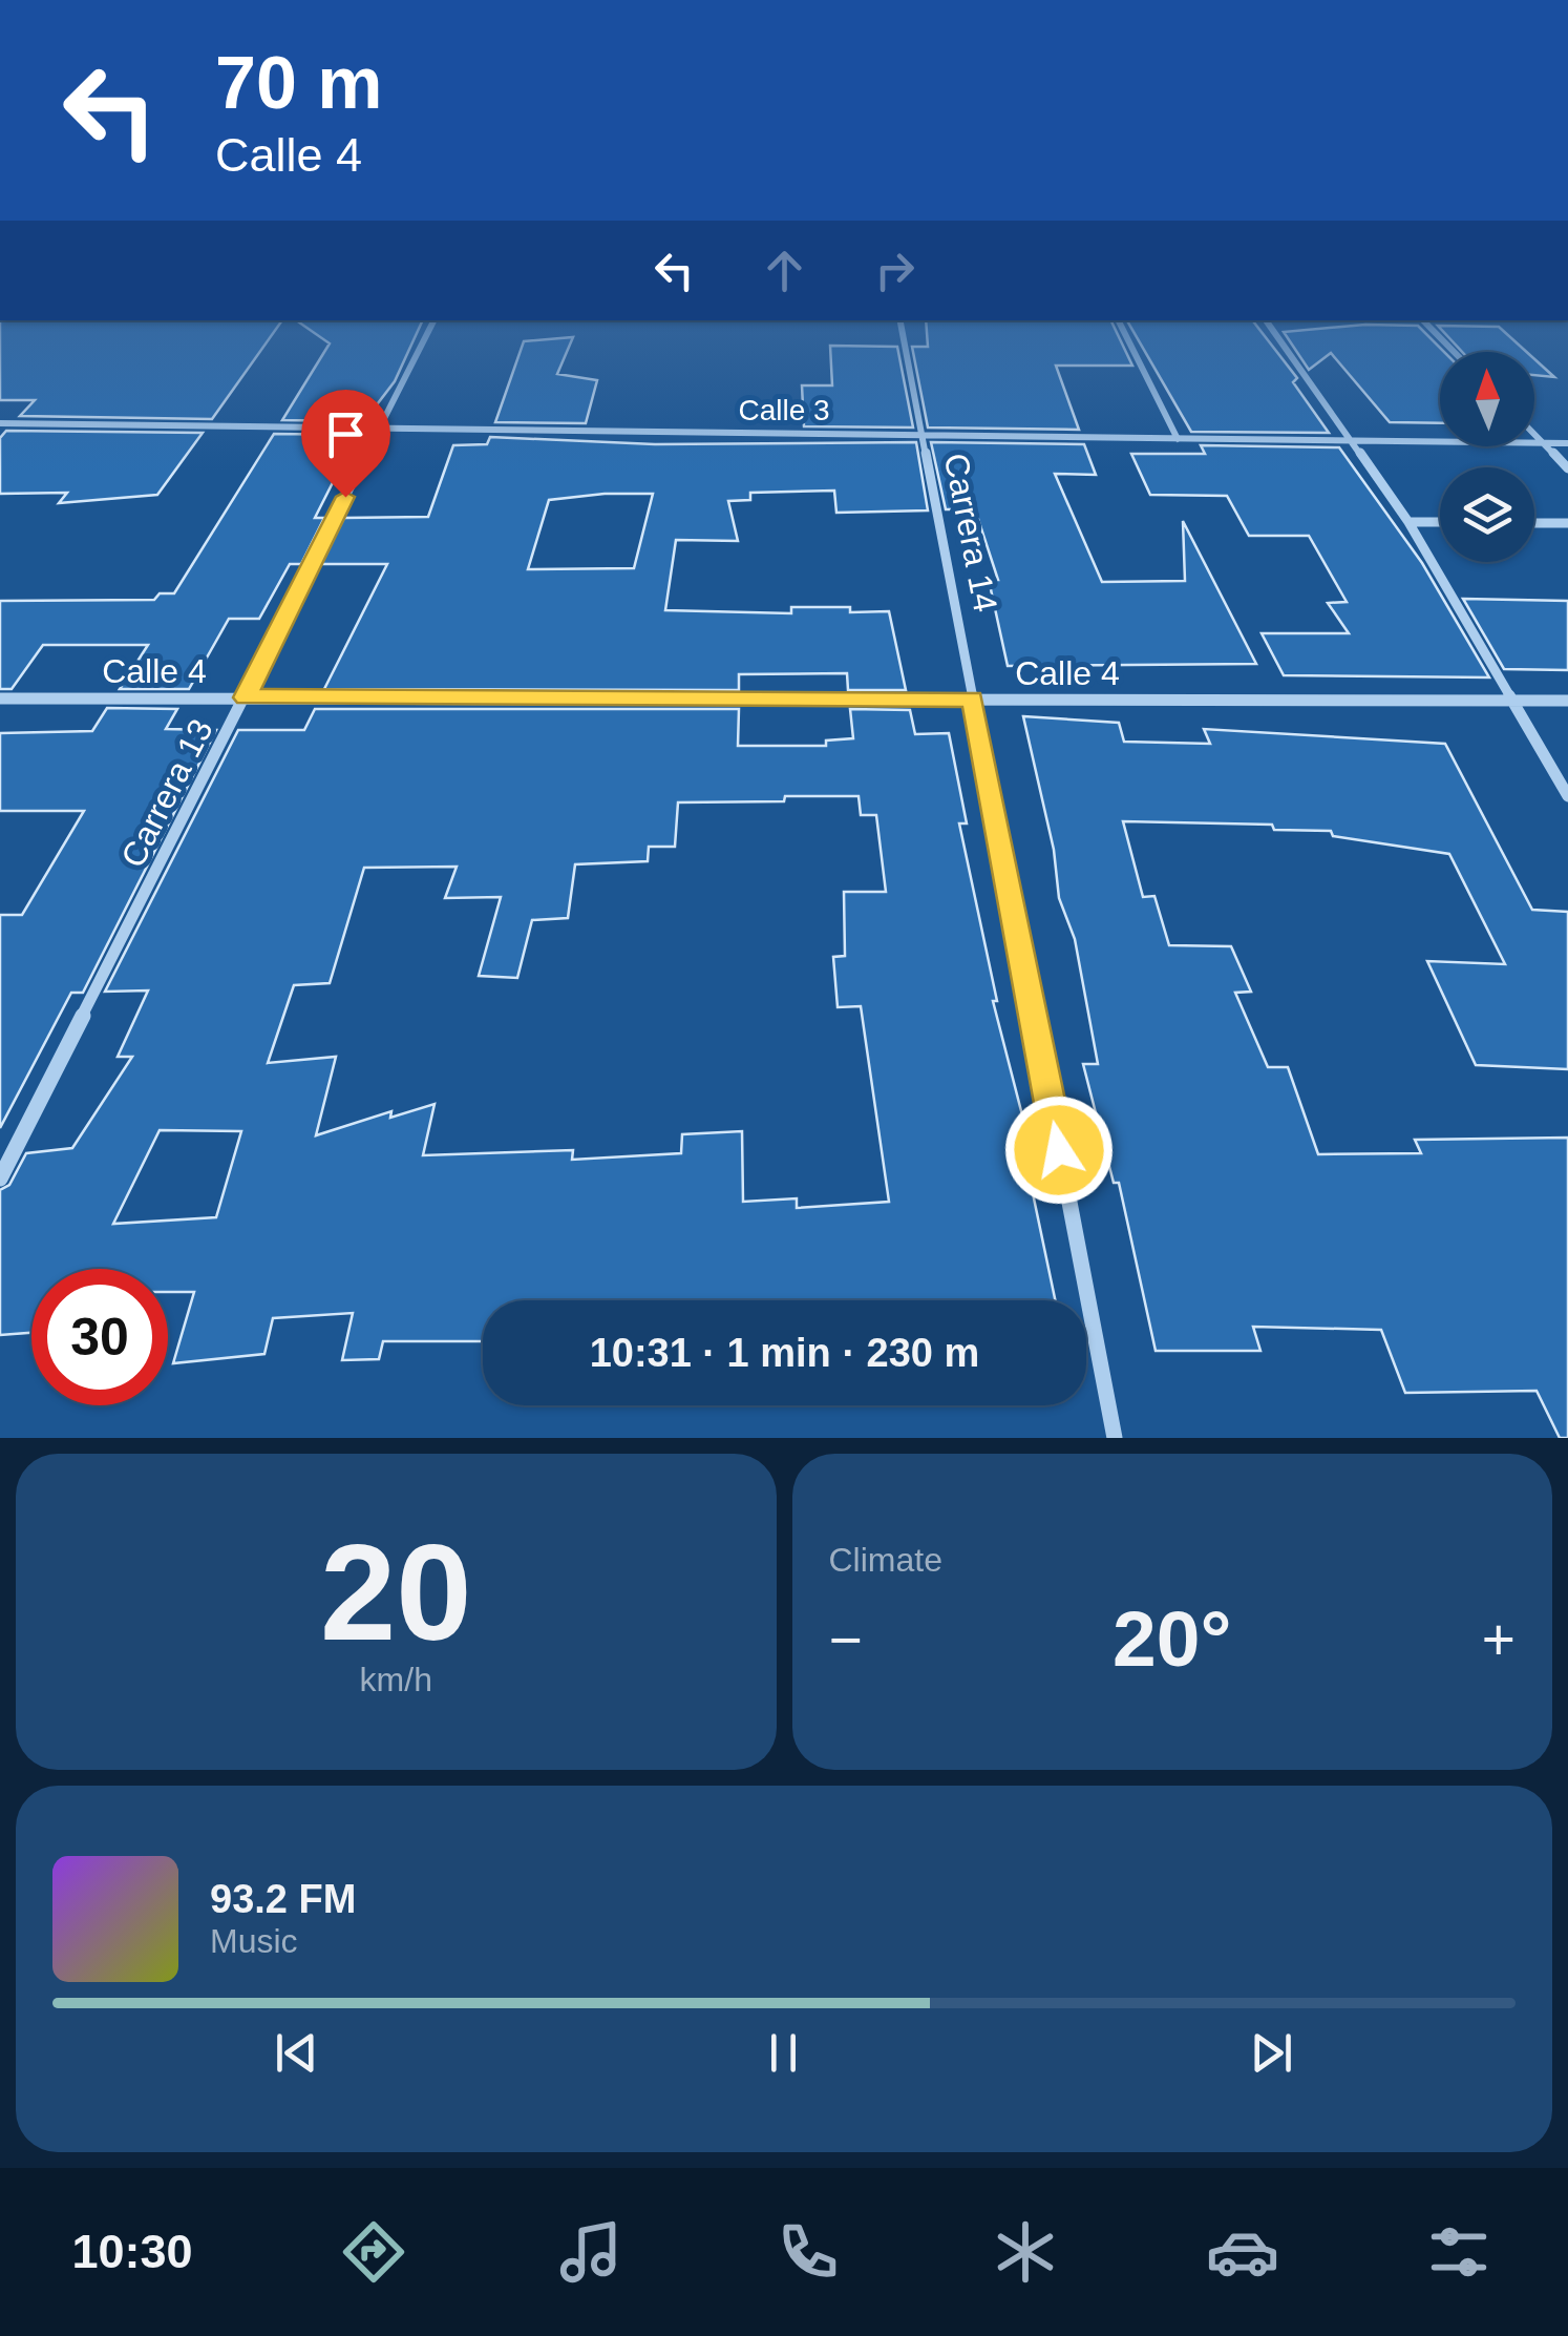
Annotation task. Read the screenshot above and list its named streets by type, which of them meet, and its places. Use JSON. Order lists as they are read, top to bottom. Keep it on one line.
{"streets":{"street":["Calle 3","Carrera 14","Calle 4","Carrera 13"]},"crossings":[["Calle 3","Carrera 14"],["Calle 3","Carrera 13"],["Carrera 14","Calle 4"],["Calle 4","Carrera 13"]],"north":"top","page":{"turn":["70 m","Calle 4"],"limit":"30","trip":"10:31 · 1 min · 230 m","tile":[["20","km/h"],"Climate"],"heat":["−","20°","+"],"song":["93.2 FM","Music"],"tabs":"10:30"}}
